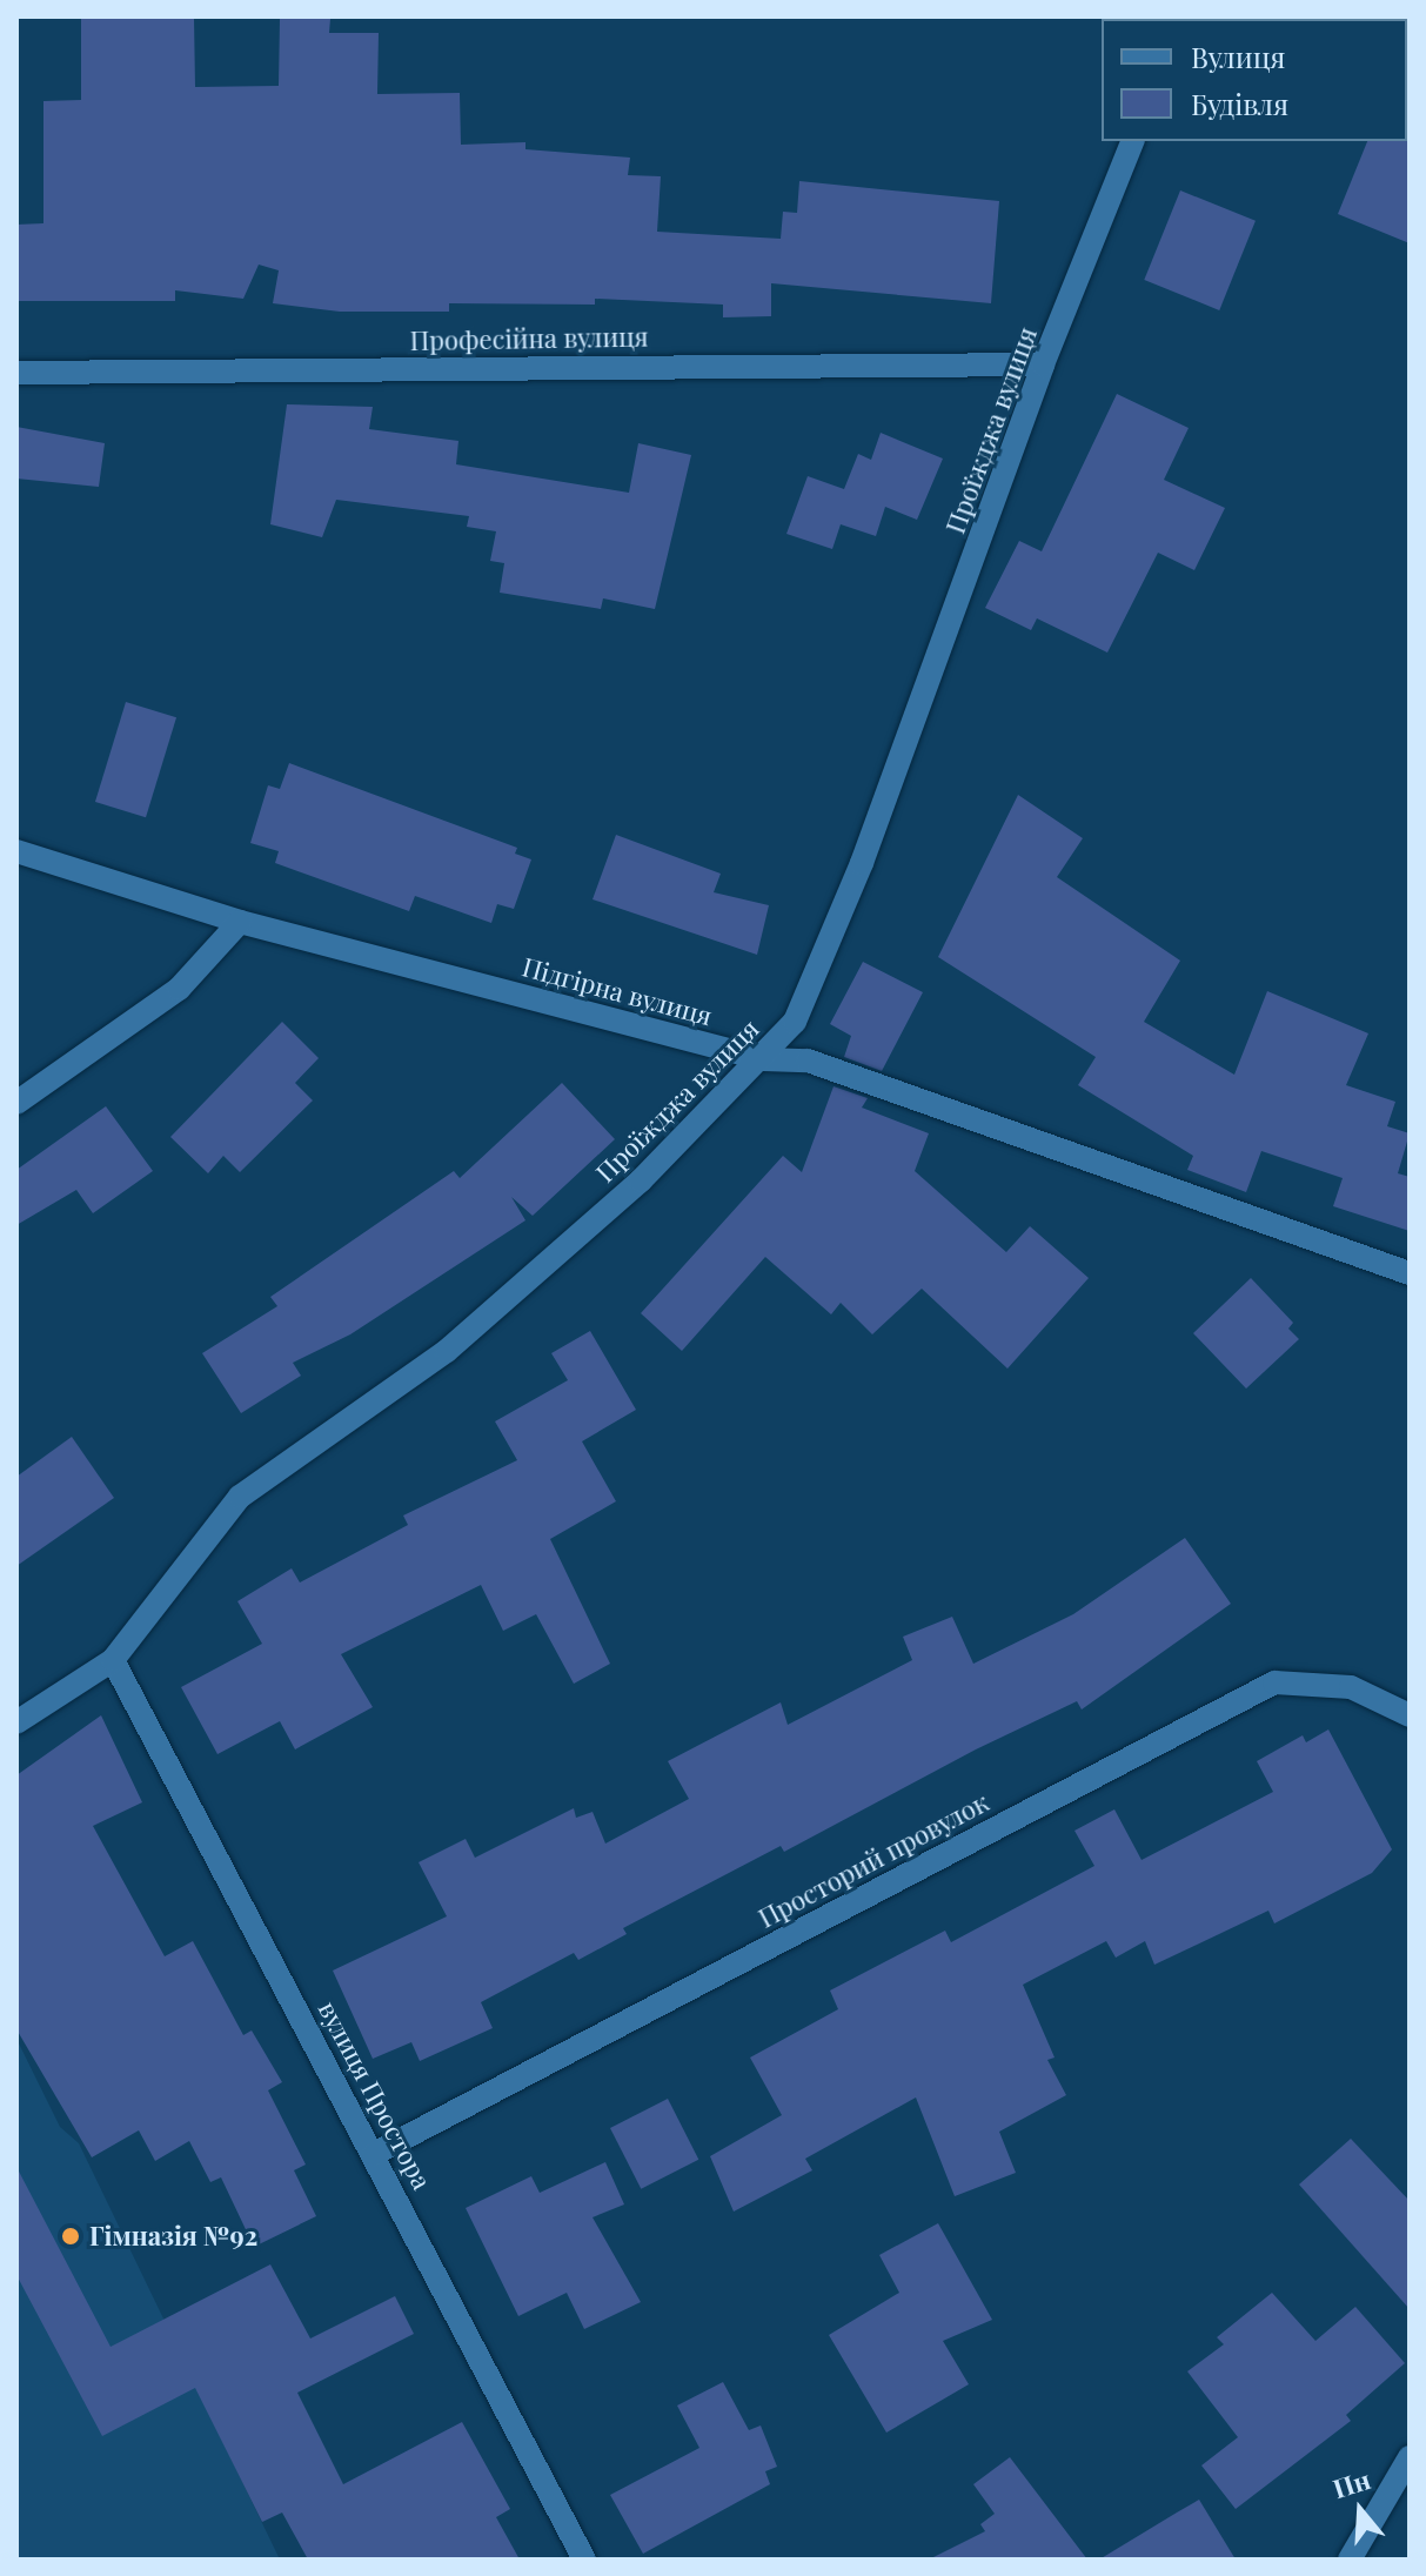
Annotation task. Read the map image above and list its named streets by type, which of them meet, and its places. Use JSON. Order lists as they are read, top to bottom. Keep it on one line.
{"streets":{"street":["Професійна вулиця","Проїжджа вулиця","Підгірна вулиця","Просторий провулок","вулиця Простора"]},"crossings":[["Професійна вулиця","Проїжджа вулиця"],["Проїжджа вулиця","Підгірна вулиця"],["Проїжджа вулиця","вулиця Простора"],["Просторий провулок","вулиця Простора"]],"places":["Гімназія №92"],"legend":["Вулиця","Будівля"],"north":"top"}
